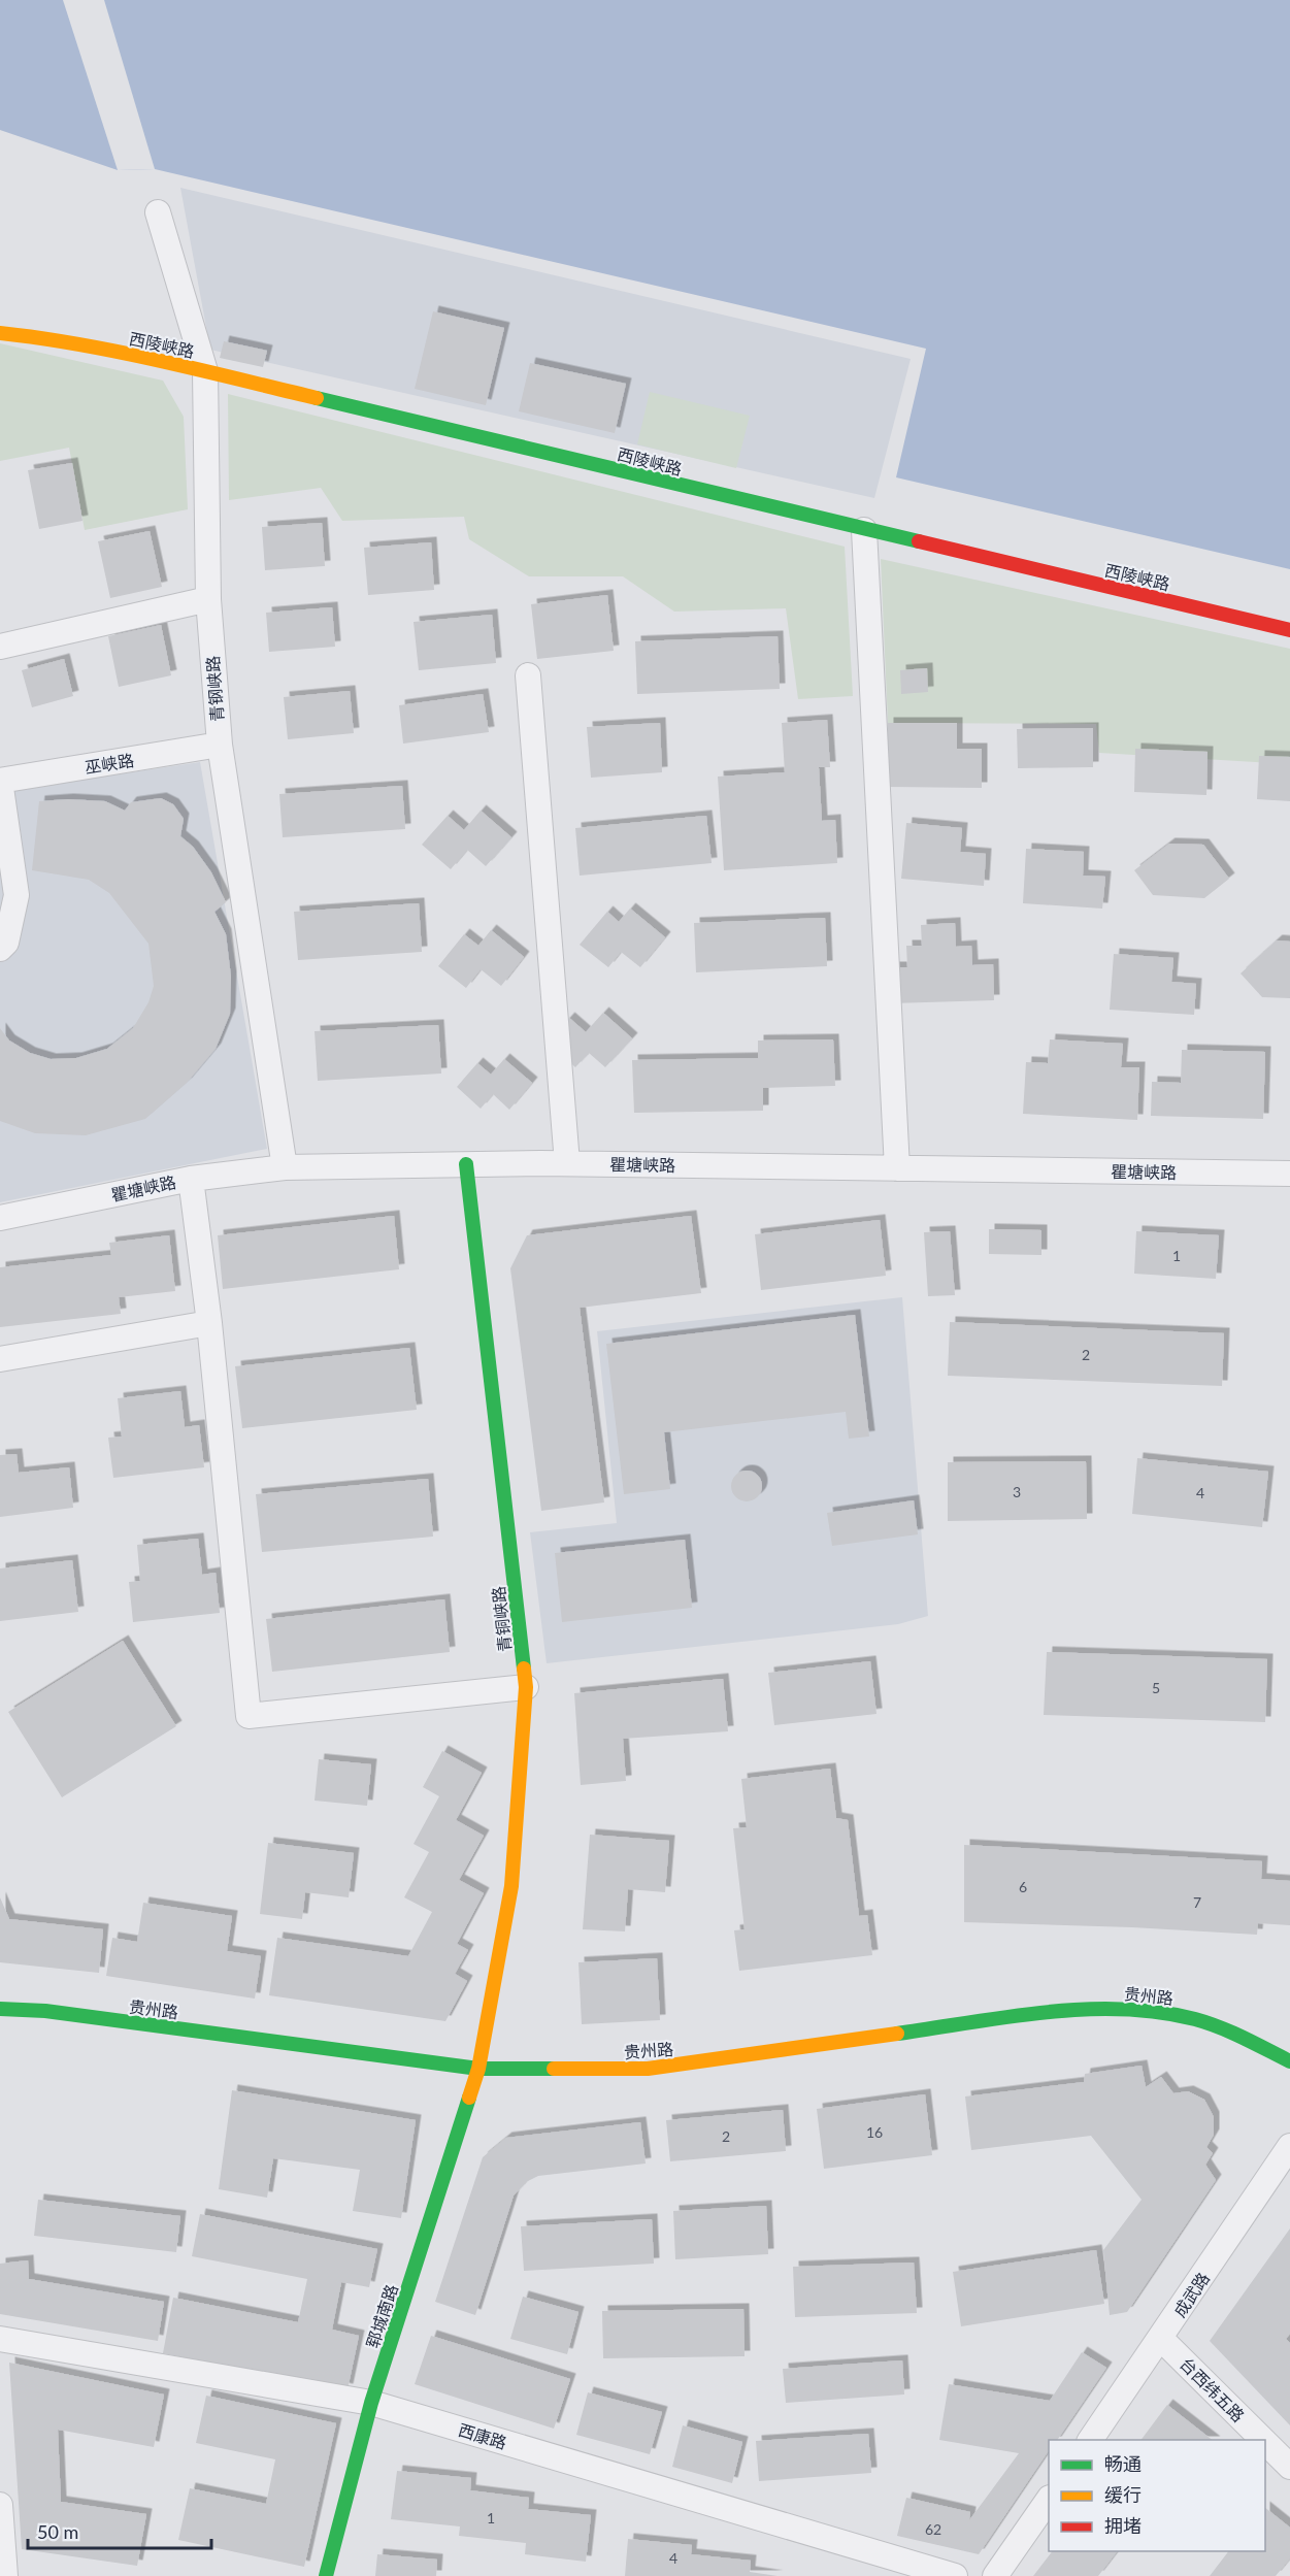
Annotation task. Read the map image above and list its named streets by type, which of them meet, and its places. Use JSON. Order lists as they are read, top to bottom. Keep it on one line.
{"streets":{"street":["西陵峡路","青钢峡路","巫峡路","瞿塘峡路","青铜峡路","贵州路","成武路","郓城南路","台西纬五路","西康路"]},"crossings":[["西陵峡路","青钢峡路"],["青钢峡路","巫峡路"],["青钢峡路","瞿塘峡路"],["瞿塘峡路","青铜峡路"],["青铜峡路","贵州路"],["青铜峡路","郓城南路"],["贵州路","郓城南路"],["成武路","台西纬五路"],["郓城南路","西康路"]],"house_numbers":["1","2","3","4","5","6","7","16","2","1","62","4"],"legend":["畅通","缓行","拥堵"],"scale_bar":"50 m"}
